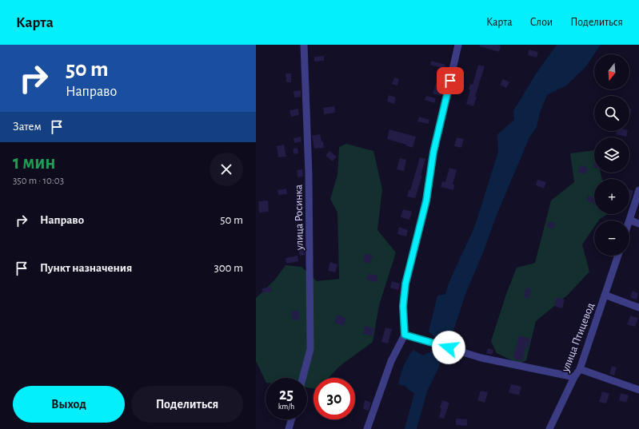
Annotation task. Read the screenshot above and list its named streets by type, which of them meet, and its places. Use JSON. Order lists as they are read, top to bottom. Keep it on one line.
{"streets":{"street":["улица Росинка","улица Птицевод"]},"north":"bottom","page":{"header":"Карта","nav":["Карта","Слои","Поделиться"],"turn":["50 m","Направо"],"map_buttons":["+","−"],"then":"Затем","heading":["1 мин","350 m · 10:03"],"list":[{"name":"Направо","value":"50 m"},{"name":"Пункт назначения","value":"300 m"}],"speed":"25 km/h","limit":"30","buttons":["Выход","Поделиться"]}}
